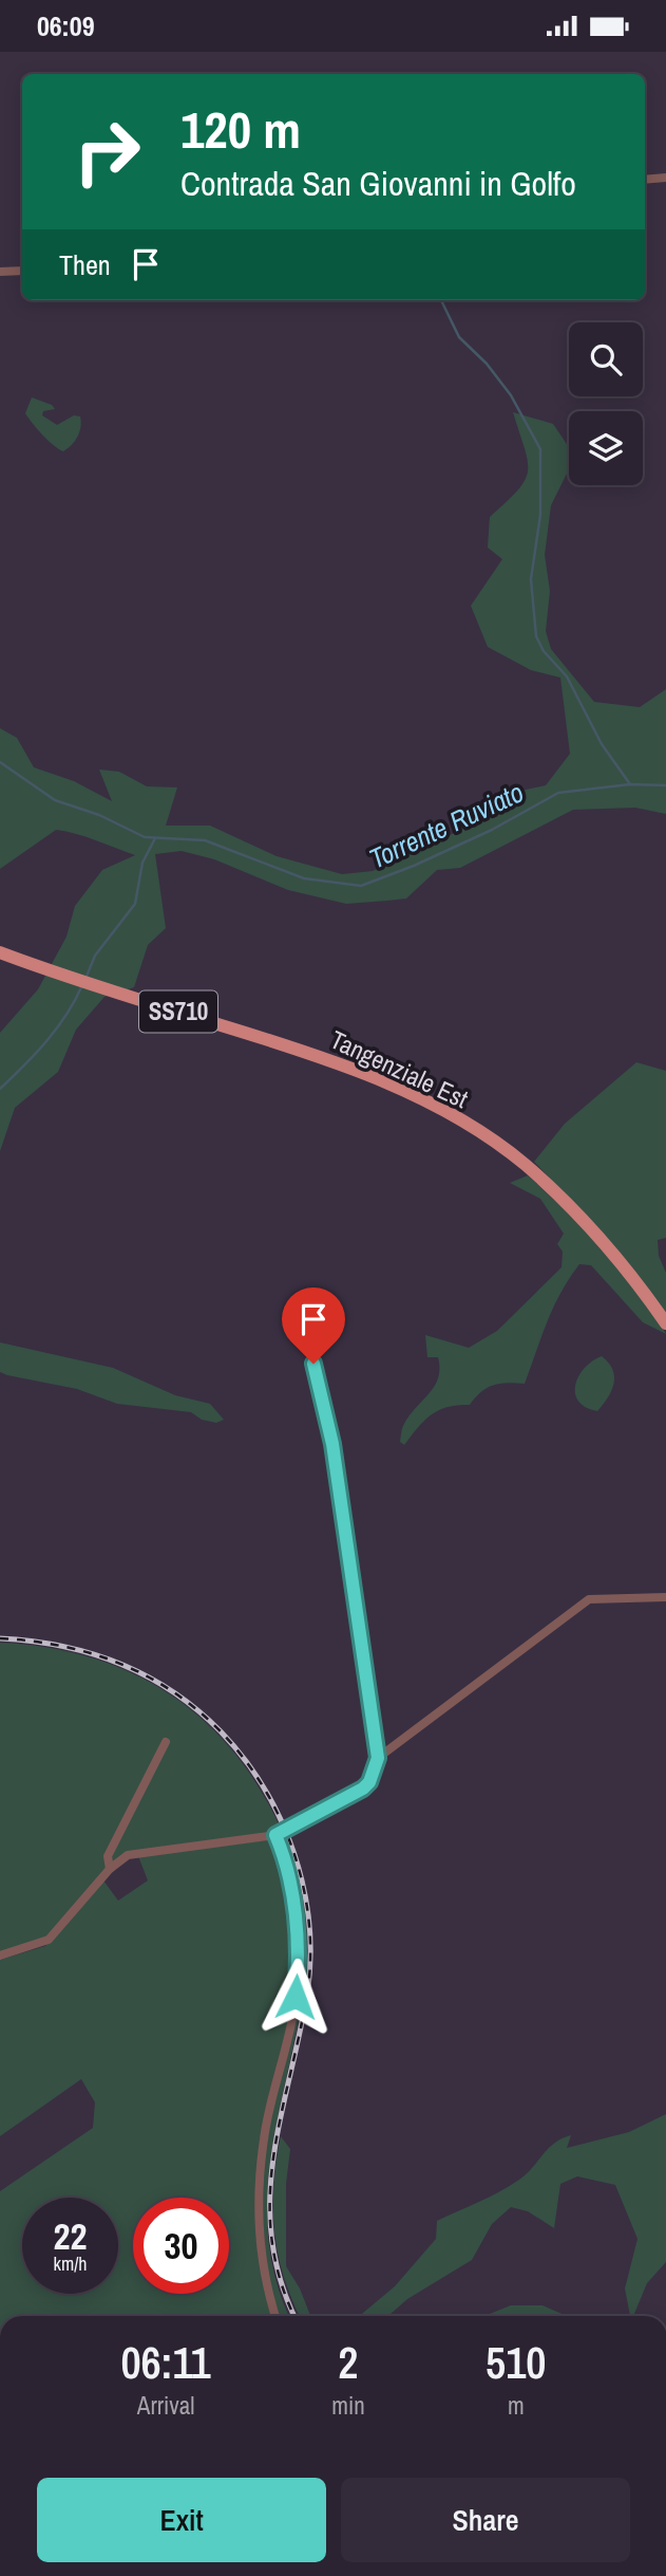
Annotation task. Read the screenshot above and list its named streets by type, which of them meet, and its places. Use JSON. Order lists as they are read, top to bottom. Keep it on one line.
{"streets":{"main road":["SS710","Tangenziale Est"]},"water":["Torrente Ruviato"],"page":{"status":"06:09","turn":["120 m","Contrada San Giovanni in Golfo"],"then":"Then","speed":"22 km/h","limit":"30","eta":["06:11","Arrival","2","min","510","m"],"buttons":["Exit","Share"]}}
